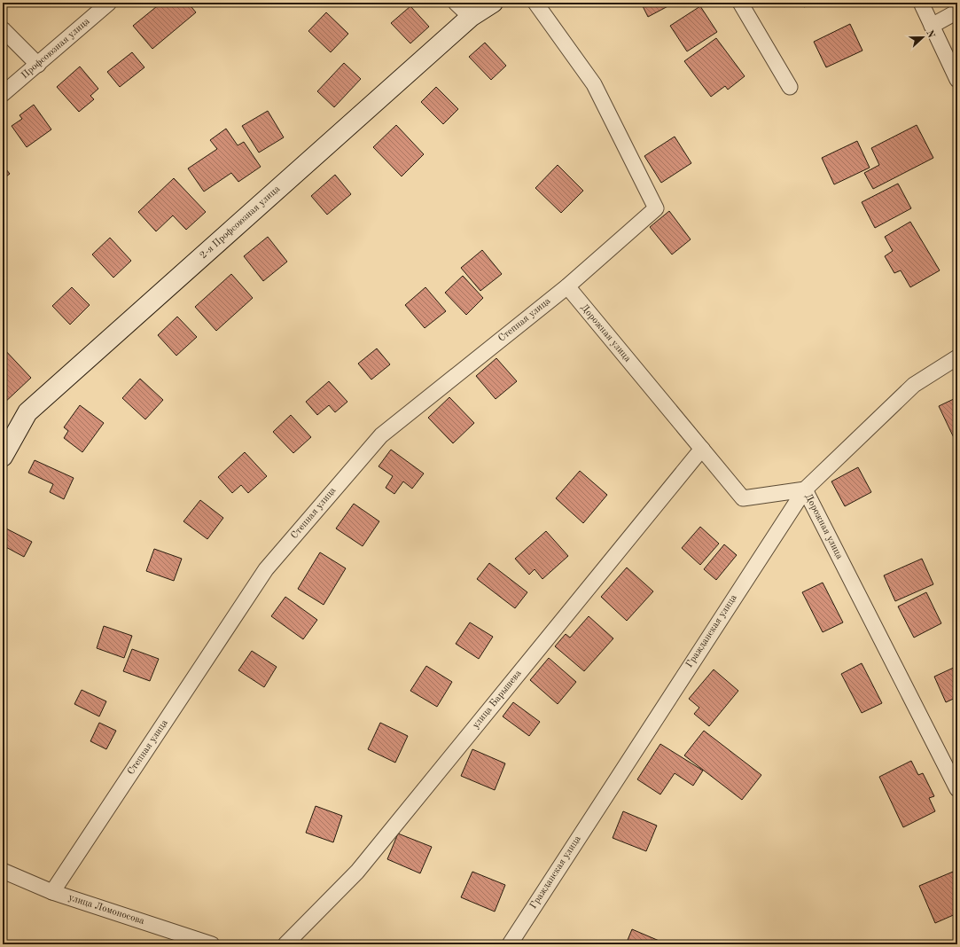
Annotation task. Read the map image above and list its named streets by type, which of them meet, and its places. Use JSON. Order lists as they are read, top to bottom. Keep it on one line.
{"streets":{"street":["Профсоюзная улица","2-я Профсоюзная улица","Степная улица","Дорожная улица","Гражданская улица","улица Барышева","улица Ломоносова"]},"crossings":[["Степная улица","Дорожная улица"],["Степная улица","улица Ломоносова"],["Дорожная улица","Гражданская улица"],["Дорожная улица","улица Барышева"]],"north":"right"}
